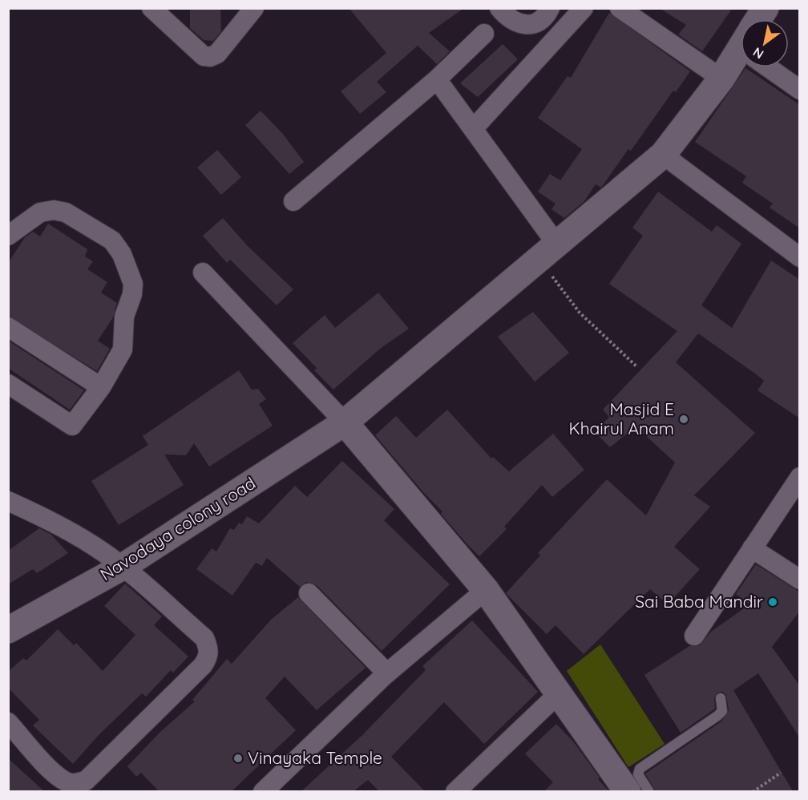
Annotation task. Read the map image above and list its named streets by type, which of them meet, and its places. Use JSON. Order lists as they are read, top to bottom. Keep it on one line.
{"streets":{"street":["Navodaya colony road"]},"places":["Masjid E Khairul Anam","Sai Baba Mandir","Vinayaka Temple"],"north":"bottom left"}
